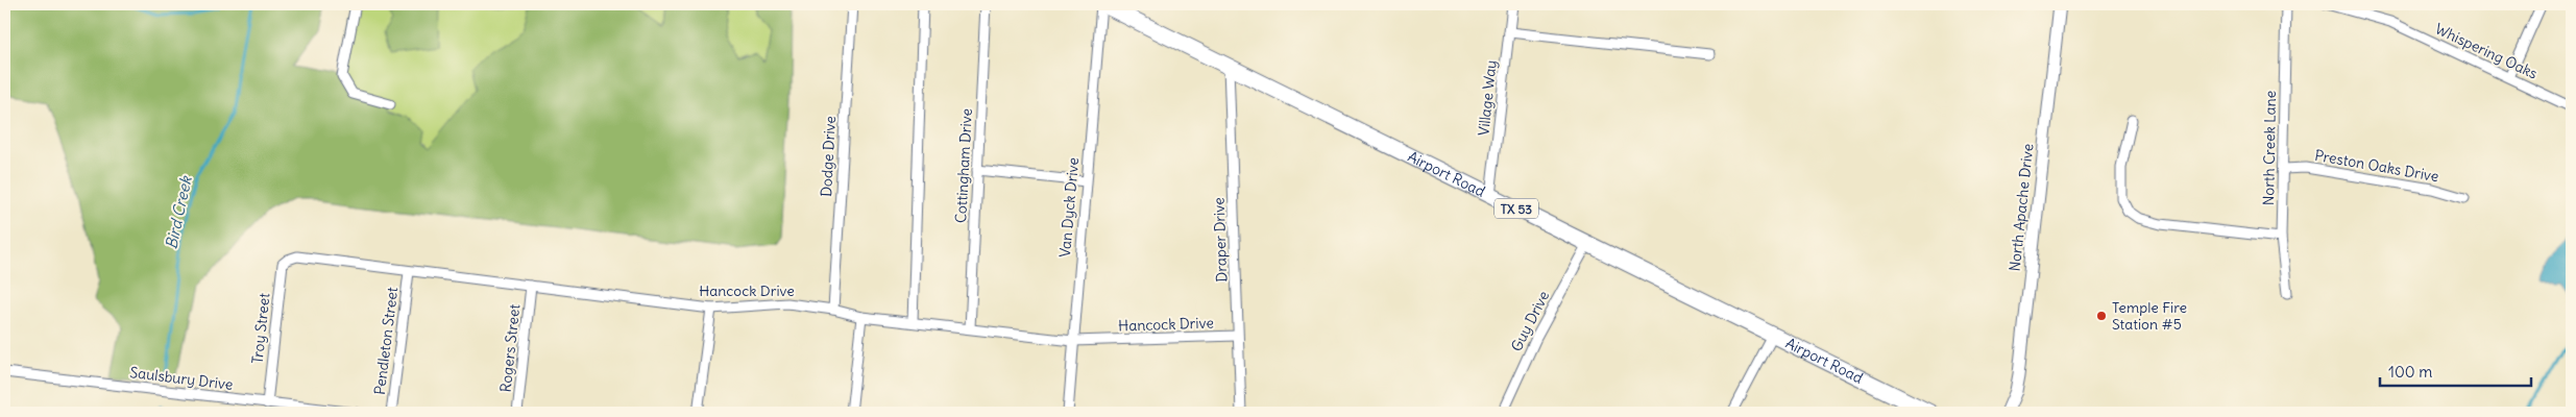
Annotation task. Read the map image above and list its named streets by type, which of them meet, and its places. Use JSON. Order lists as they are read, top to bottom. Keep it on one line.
{"streets":{"main road":["Airport Road","TX 53"],"street":["Whispering Oaks","Village Way","North Creek Lane","Dodge Drive","Cottingham Drive","Preston Oaks Drive","Van Dyck Drive","North Apache Drive","Draper Drive","Hancock Drive","Guy Drive","Troy Street","Pendleton Street","Rogers Street","Saulsbury Drive"]},"crossings":[["Village Way","Airport Road"],["North Creek Lane","Preston Oaks Drive"],["Dodge Drive","Hancock Drive"],["Cottingham Drive","Hancock Drive"],["Airport Road","Van Dyck Drive"],["Airport Road","Draper Drive"],["Airport Road","Guy Drive"],["Van Dyck Drive","Hancock Drive"],["Draper Drive","Hancock Drive"],["Hancock Drive","Troy Street"],["Hancock Drive","Pendleton Street"],["Hancock Drive","Rogers Street"],["Troy Street","Saulsbury Drive"]],"water":["Bird Creek"],"places":["Temple Fire Station #5"],"scale_bar":"100 m"}
